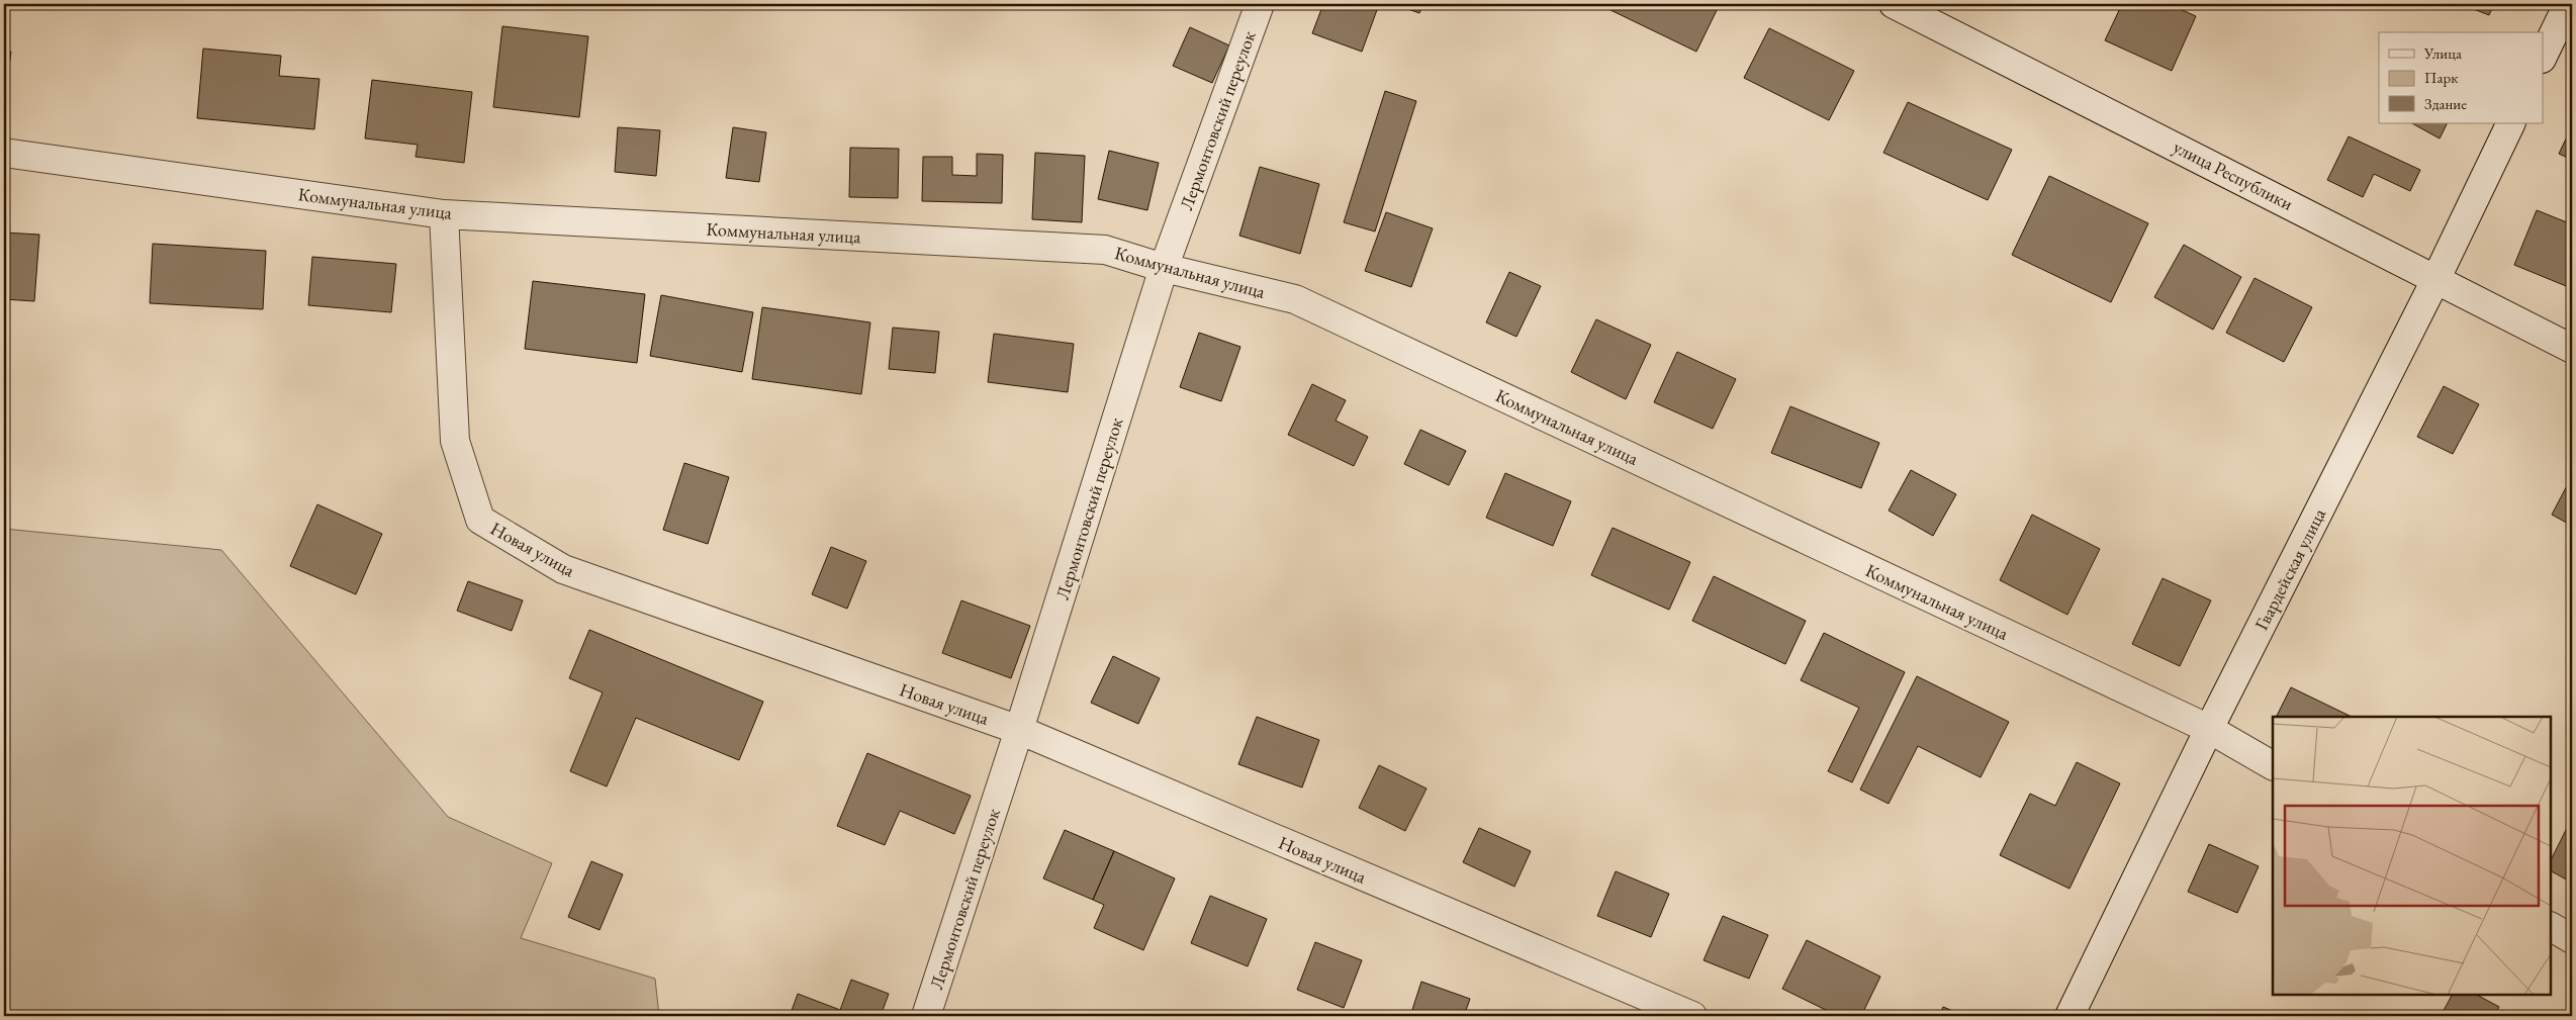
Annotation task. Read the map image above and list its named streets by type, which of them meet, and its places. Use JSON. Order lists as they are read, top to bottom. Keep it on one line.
{"streets":{"street":["Лермонтовский переулок","улица Республики","Коммунальная улица","Новая улица","Гвардейская улица"]},"crossings":[["Лермонтовский переулок","Коммунальная улица"],["Лермонтовский переулок","Новая улица"],["улица Республики","Гвардейская улица"],["Коммунальная улица","Новая улица"],["Коммунальная улица","Гвардейская улица"]],"legend":["Улица","Парк","Здание"]}
